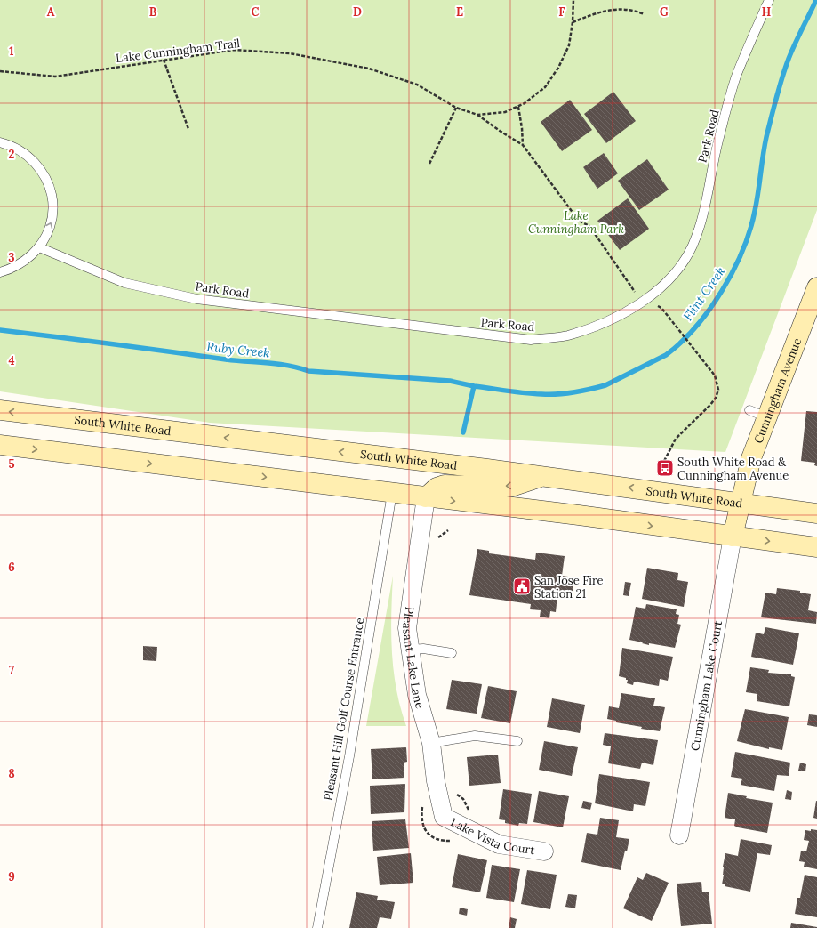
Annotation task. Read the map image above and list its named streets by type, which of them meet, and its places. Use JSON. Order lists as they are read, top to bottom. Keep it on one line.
{"streets":{"main road":["Cunningham Avenue","South White Road"],"street":["Pleasant Lake Lane","Cunningham Lake Court","Lake Vista Court"],"lane":["Park Road","Pleasant Hill Golf Course Entrance"],"path":["Lake Cunningham Trail"]},"crossings":[["Cunningham Avenue","South White Road"],["Cunningham Avenue","Cunningham Lake Court"],["Pleasant Lake Lane","Lake Vista Court"]],"water":["Flint Creek","Ruby Creek"],"parks":["Lake Cunningham Park"],"places":{"bus stop":["South White Road & Cunningham Avenue"],"public building":["San Jose Fire Station 21"]},"grid":{"columns":["A","B","C","D","E","F","G","H"],"rows":["1","2","3","4","5","6","7","8","9"]}}
